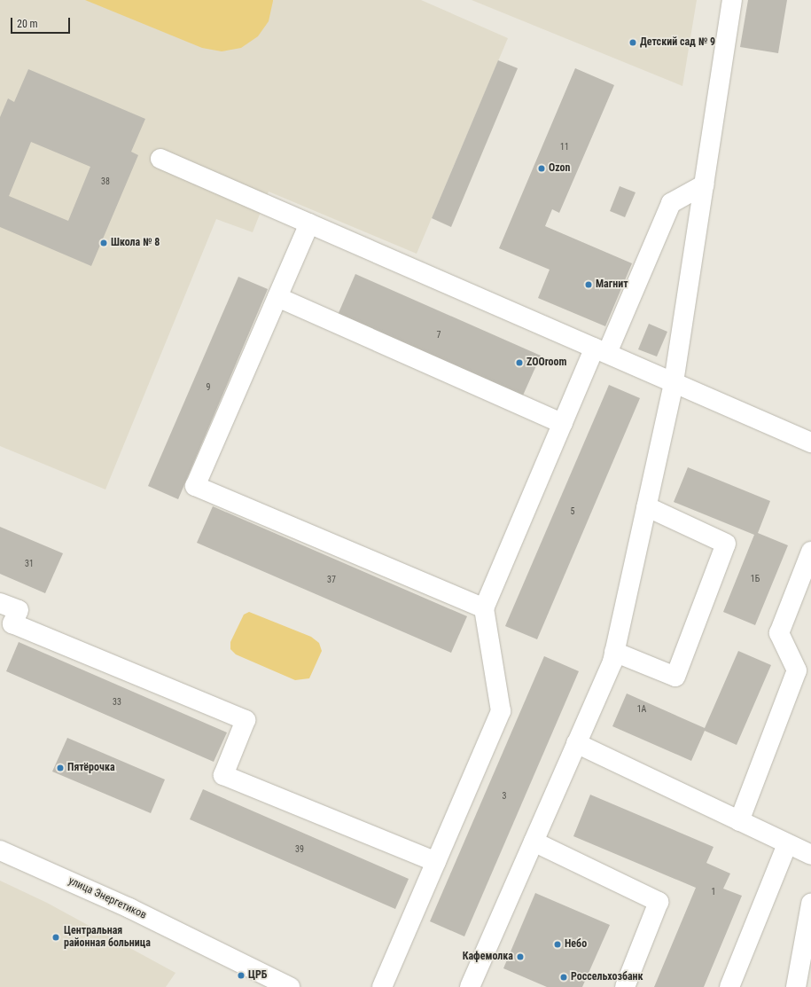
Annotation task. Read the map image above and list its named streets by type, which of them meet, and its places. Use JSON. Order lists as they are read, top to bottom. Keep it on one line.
{"streets":{"main road":["улица Энергетиков"]},"places":["Детский сад № 9","Ozon","Школа № 8","Магнит","ZOOroom","Пятёрочка","Центральная районная больница","Небо","Кафемолка","ЦРБ","Россельхозбанк"],"house_numbers":["11","38","7","9","5","31","1Б","37","33","1А","3","39","1"],"scale_bar":"20 m"}
